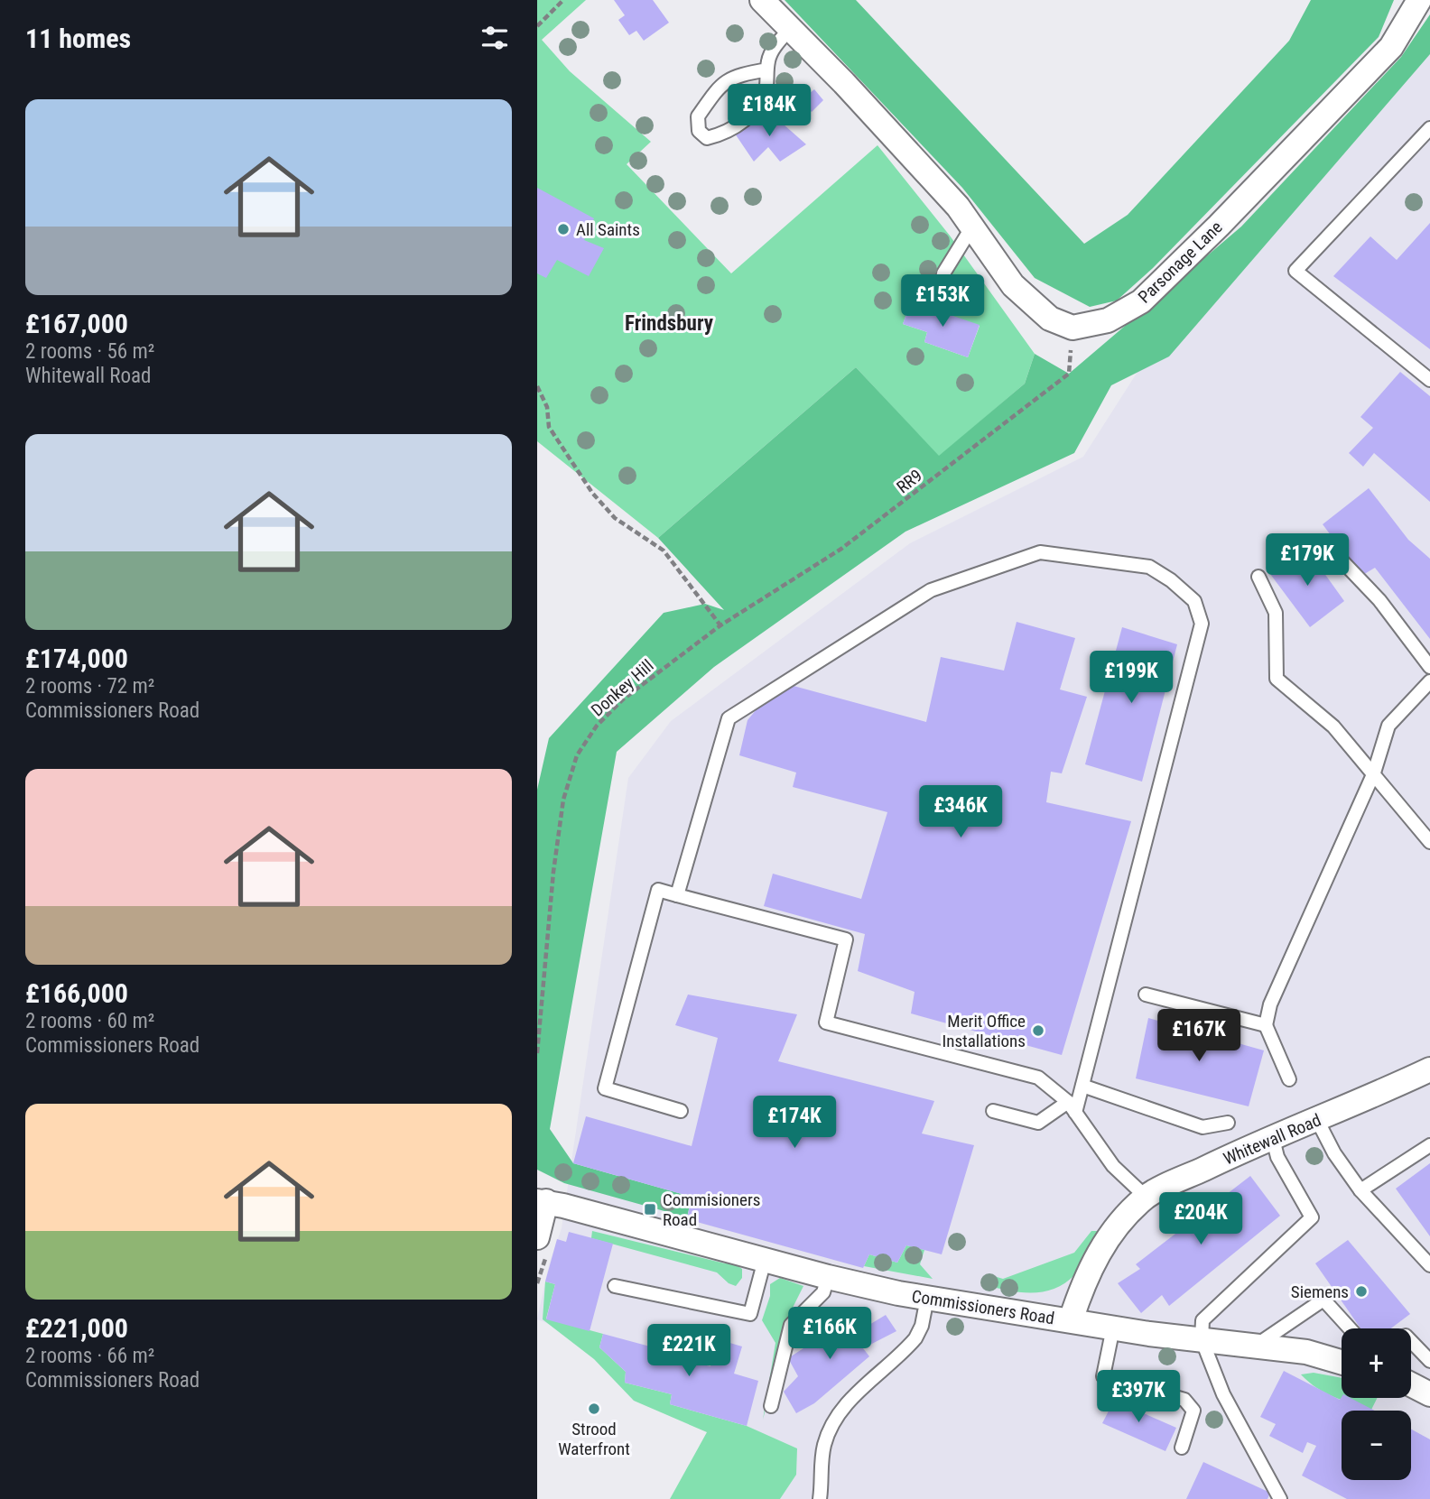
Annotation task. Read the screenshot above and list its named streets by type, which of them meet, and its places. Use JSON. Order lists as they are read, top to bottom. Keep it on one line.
{"streets":{"street":["Parsonage Lane","Whitewall Road","Commissioners Road"],"path":["RR9","Donkey Hill"]},"crossings":[["Parsonage Lane","RR9"],["RR9","Donkey Hill"],["Whitewall Road","Commissioners Road"]],"districts":["Frindsbury"],"places":{"other":["All Saints","Merit Office Installations","Siemens","Strood Waterfront"],"transit":["Commisioners Road"]},"page":{"heading":"11 homes","list":[{"name":"£167,000","note":"2 rooms · 56 m² · Whitewall Road"},{"name":"£174,000","note":"2 rooms · 72 m² · Commissioners Road"},{"name":"£166,000","note":"2 rooms · 60 m² · Commissioners Road"},{"name":"£221,000","note":"2 rooms · 66 m² · Commissioners Road"}],"price":["£184K","£153K","£179K","£199K","£346K","£167K","£174K","£204K","£166K","£221K","£397K"],"map_buttons":["+","−"]}}
